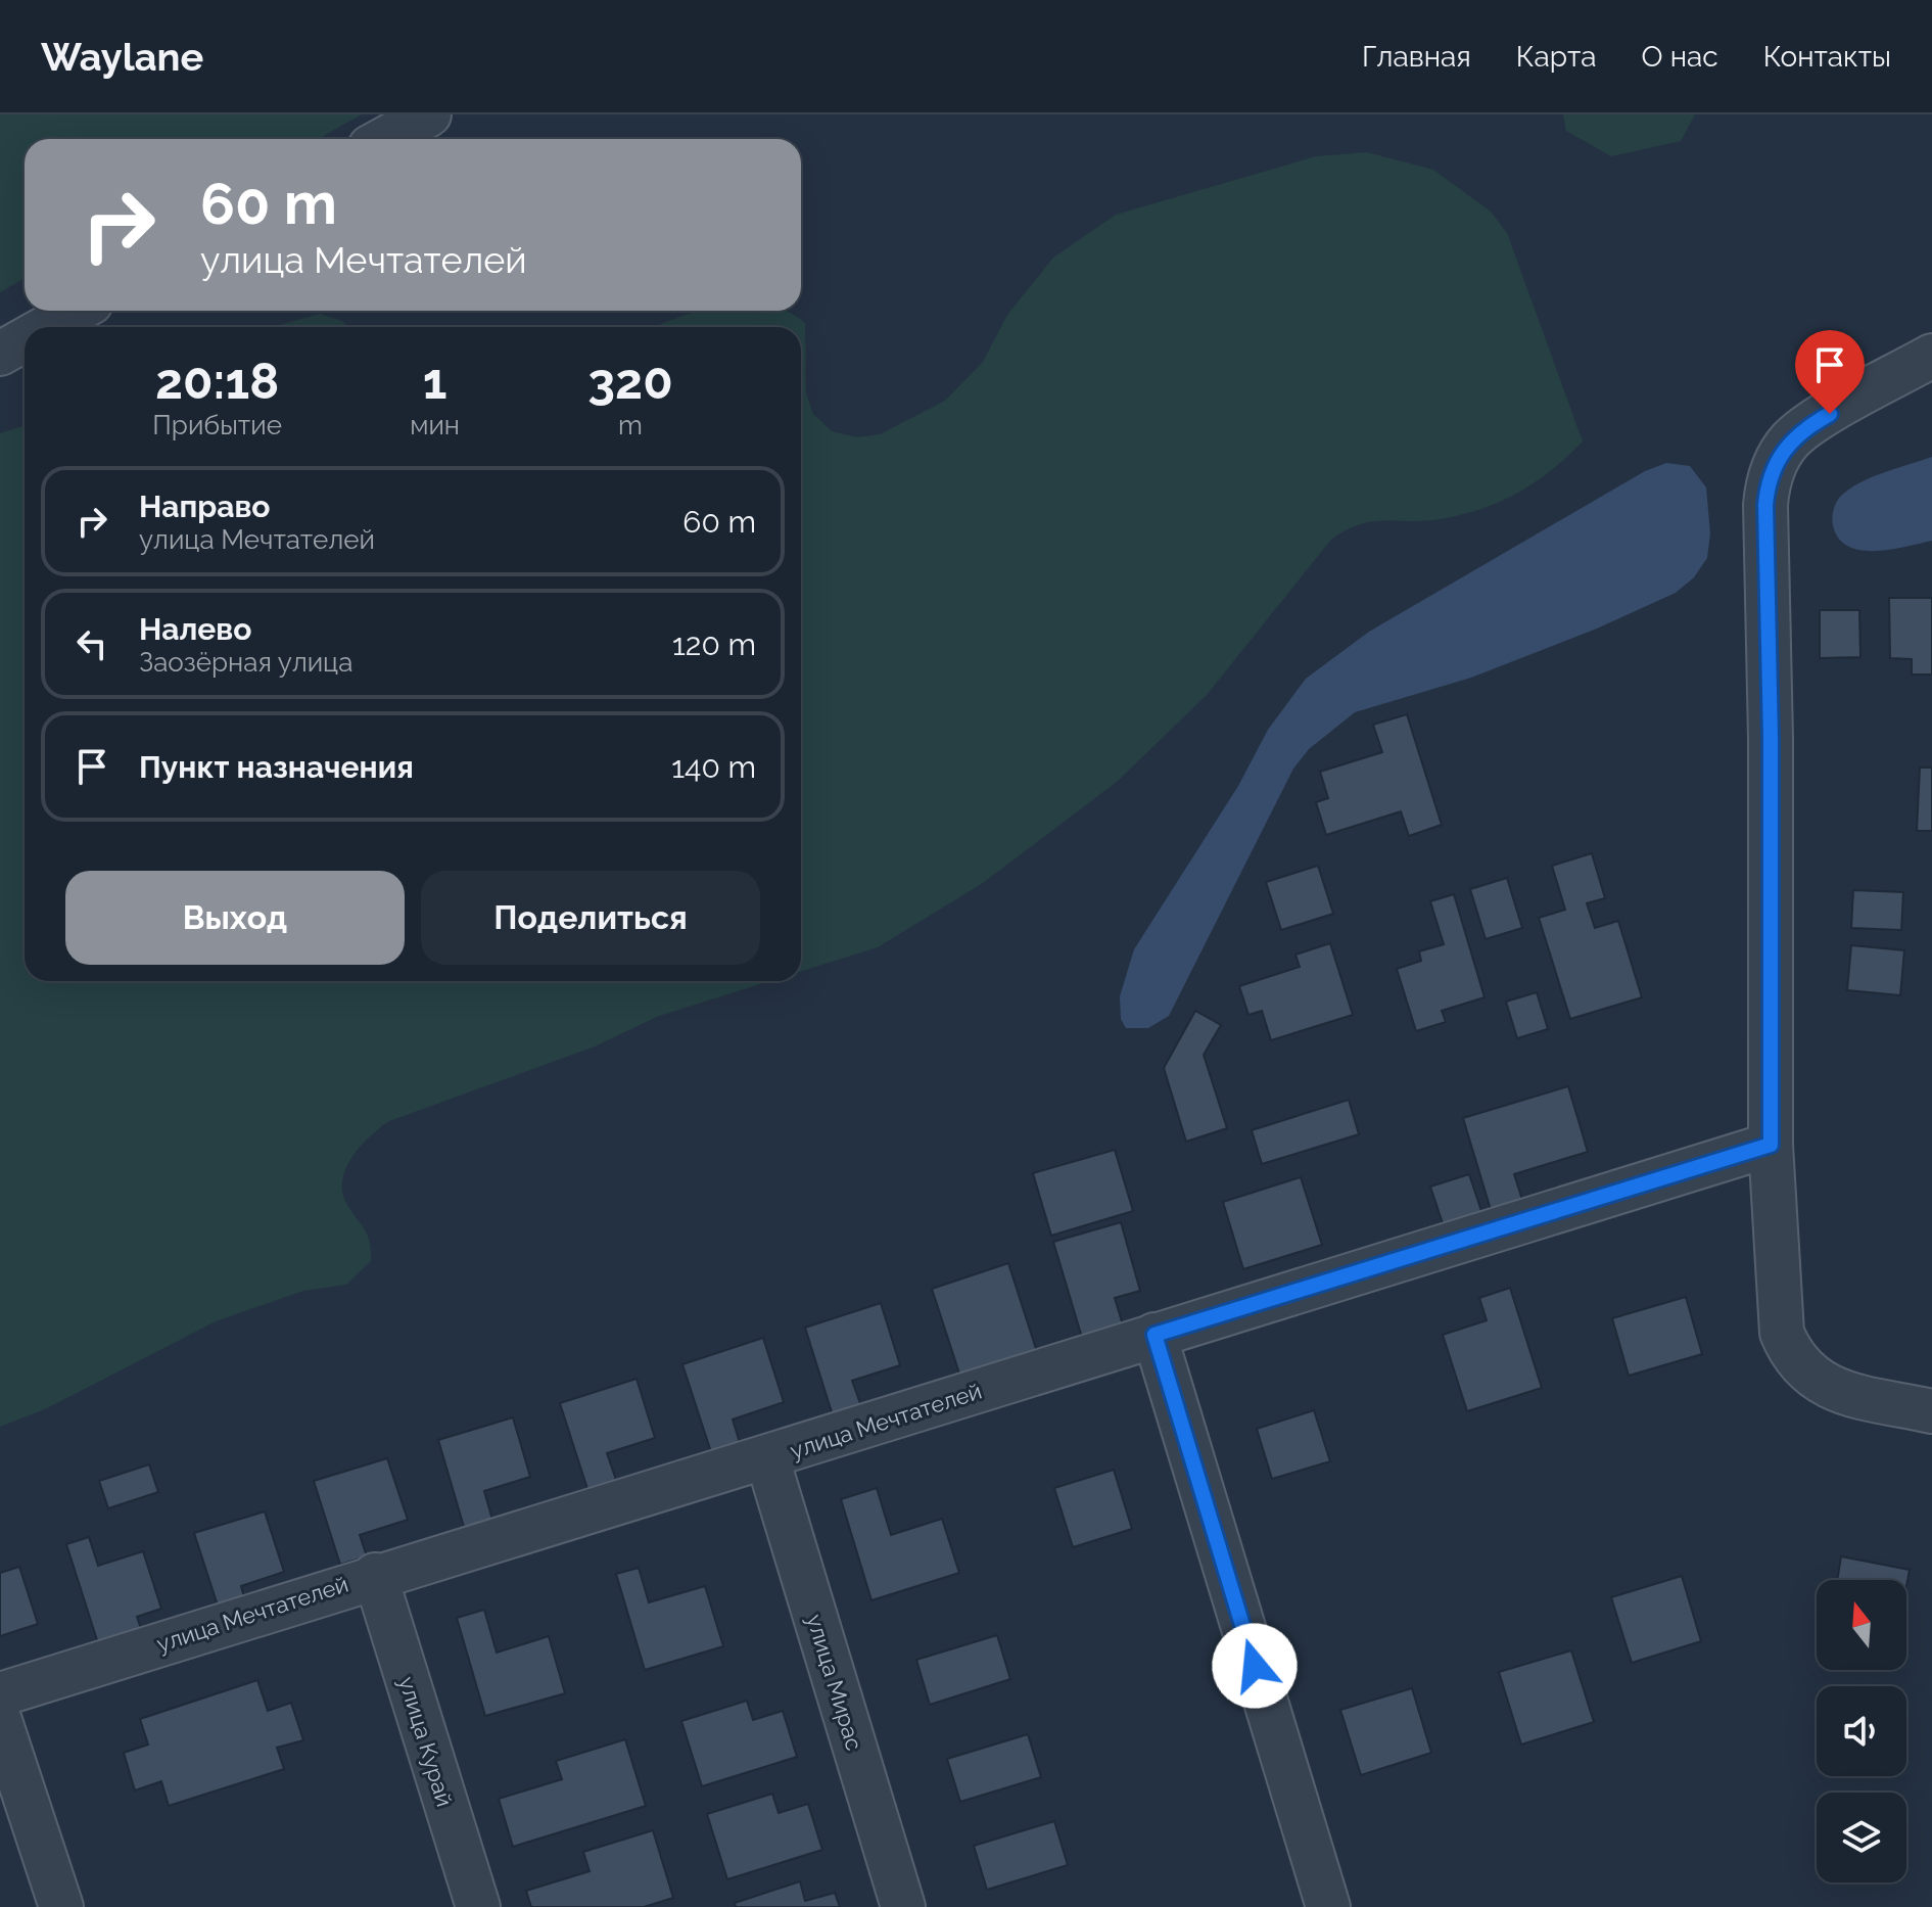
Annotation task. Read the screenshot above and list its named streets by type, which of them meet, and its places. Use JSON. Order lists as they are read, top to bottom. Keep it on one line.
{"streets":{"street":["улица Мечтателей","улица Мирас","улица Курай"]},"crossings":[["улица Мечтателей","улица Мирас"],["улица Мечтателей","улица Курай"]],"north":"top","page":{"header":"Waylane","nav":["Главная","Карта","О нас","Контакты"],"turn":["60 m","улица Мечтателей"],"eta":["20:18","Прибытие","1","мин","320","m"],"list":[{"name":"Направо","note":"улица Мечтателей","value":"60 m"},{"name":"Налево","note":"Заозёрная улица","value":"120 m"},{"name":"Пункт назначения","value":"140 m"}],"buttons":["Выход","Поделиться"]}}
